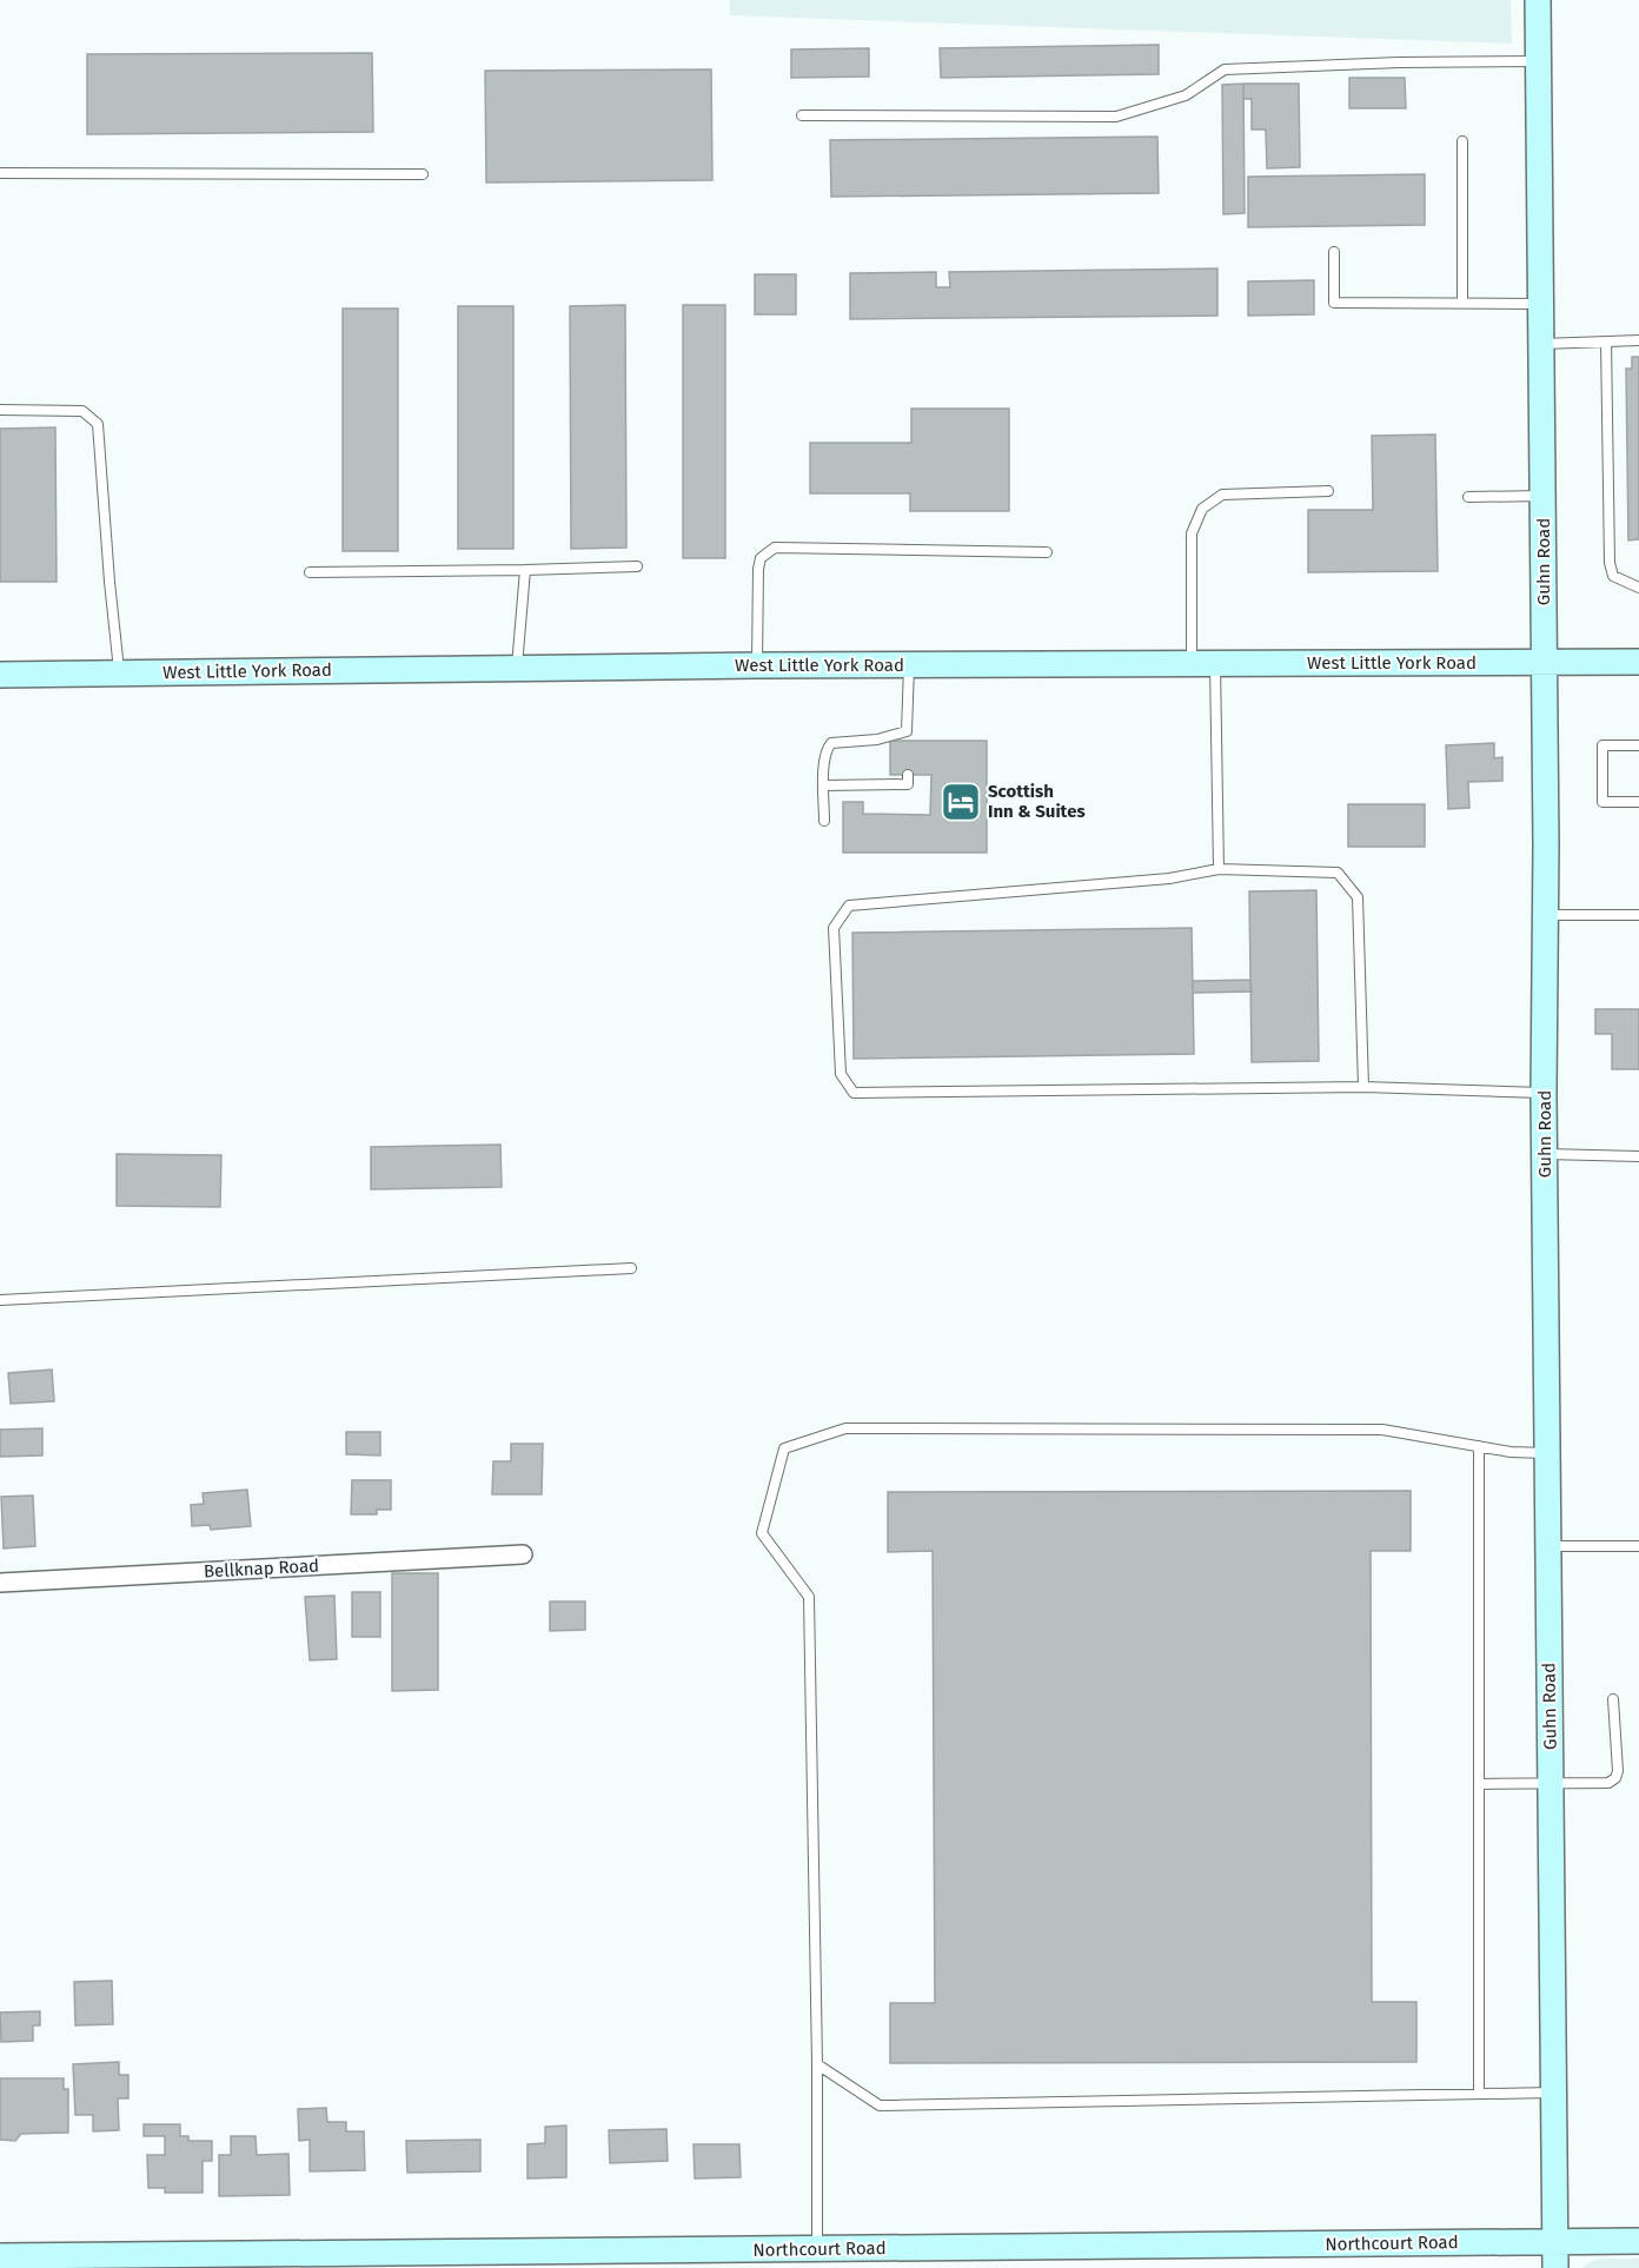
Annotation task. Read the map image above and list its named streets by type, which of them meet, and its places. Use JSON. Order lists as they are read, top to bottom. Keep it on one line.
{"streets":{"street":["Guhn Road","West Little York Road","Bellknap Road","Northcourt Road"]},"crossings":[["Guhn Road","West Little York Road"],["Guhn Road","Northcourt Road"]],"places":{"hotel":["Scottish Inn & Suites"]}}
